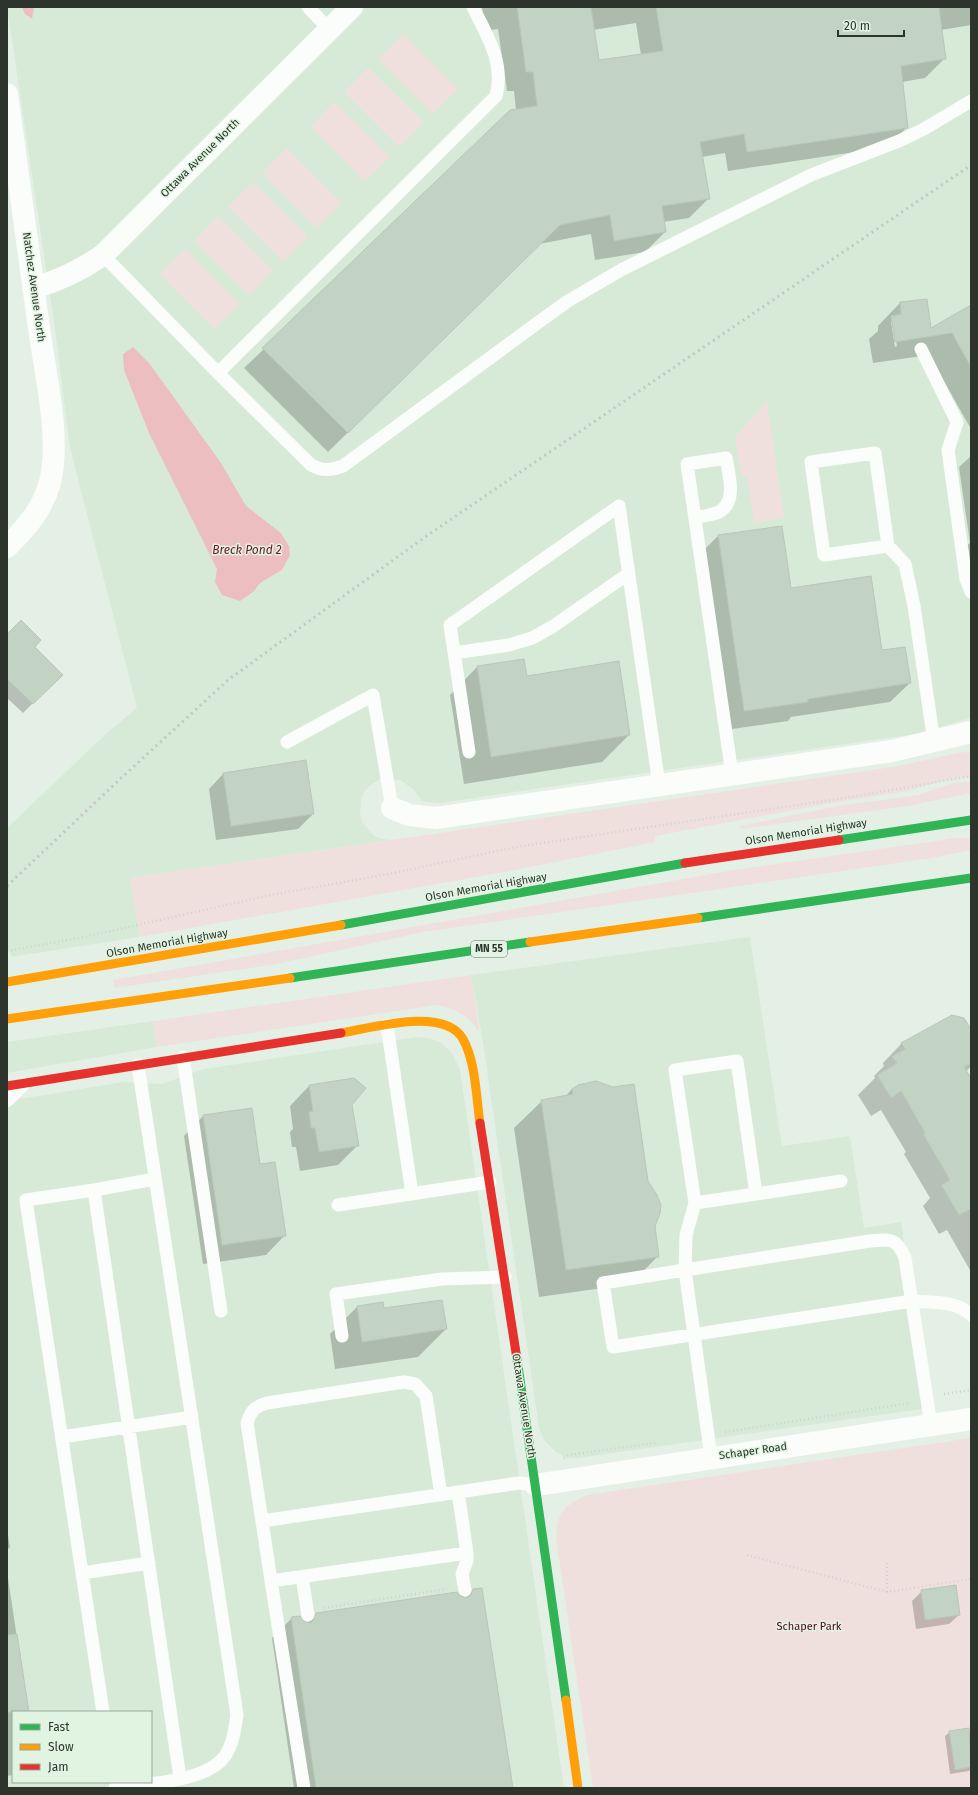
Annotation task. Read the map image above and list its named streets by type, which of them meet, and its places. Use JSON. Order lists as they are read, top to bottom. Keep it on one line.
{"streets":{"main road":["Ottawa Avenue North","Olson Memorial Highway","MN 55"],"street":["Natchez Avenue North","Schaper Road"]},"crossings":[["Ottawa Avenue North","Natchez Avenue North"],["Ottawa Avenue North","Schaper Road"]],"water":["Breck Pond 2"],"parks":["Schaper Park"],"legend":["Fast","Slow","Jam"],"scale_bar":"20 m"}
